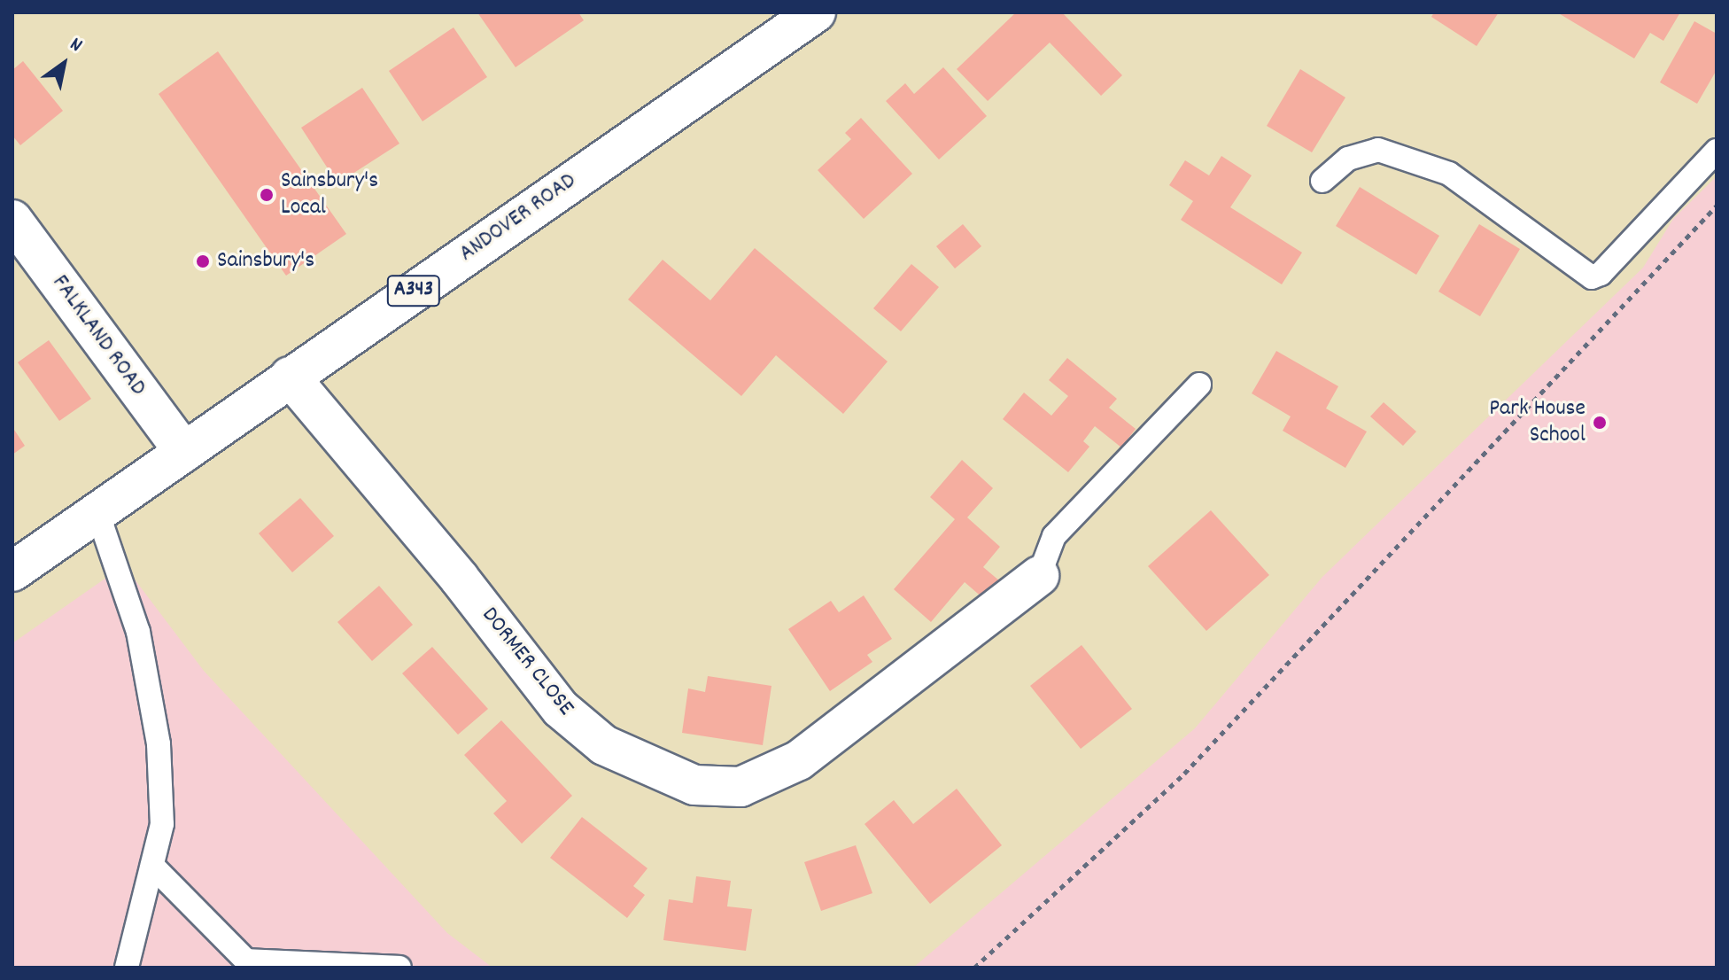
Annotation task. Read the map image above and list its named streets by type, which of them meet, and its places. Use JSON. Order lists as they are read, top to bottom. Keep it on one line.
{"streets":{"street":["ANDOVER ROAD","A343","FALKLAND ROAD","DORMER CLOSE"]},"crossings":[["ANDOVER ROAD","FALKLAND ROAD"],["ANDOVER ROAD","DORMER CLOSE"]],"places":["Sainsbury's Local","Sainsbury's","Park House School"],"north":"top right"}
